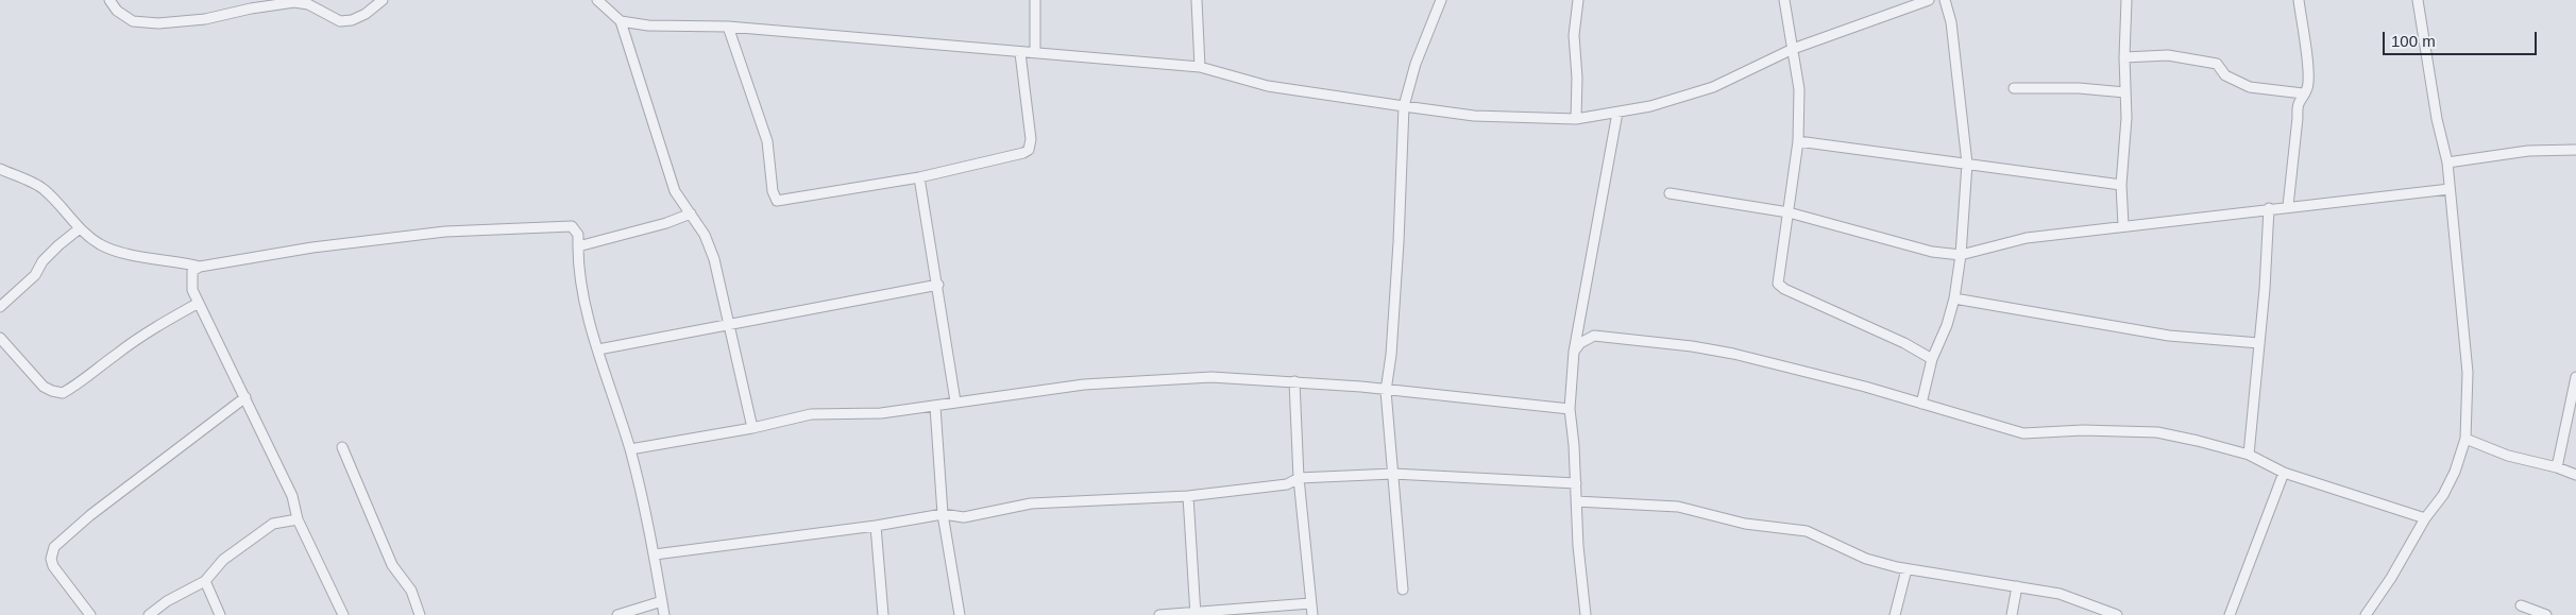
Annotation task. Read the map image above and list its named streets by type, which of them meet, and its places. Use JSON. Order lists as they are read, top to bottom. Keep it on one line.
{"scale_bar":"100 m"}
